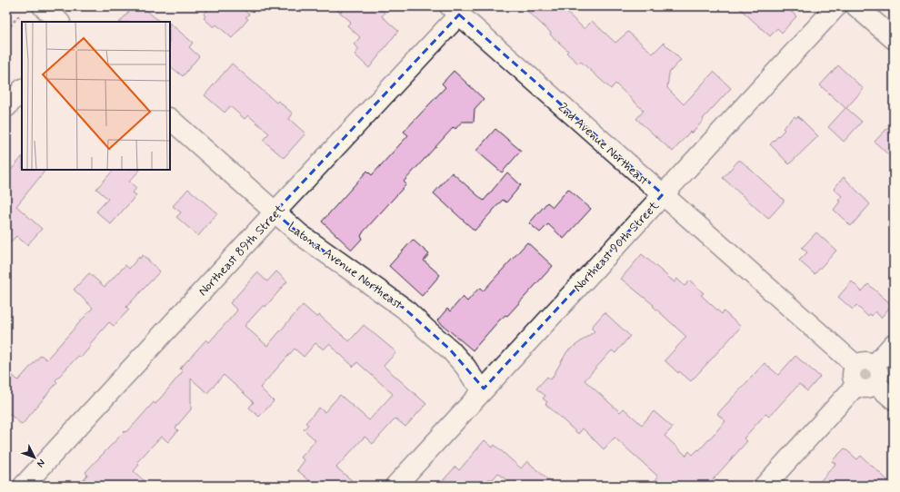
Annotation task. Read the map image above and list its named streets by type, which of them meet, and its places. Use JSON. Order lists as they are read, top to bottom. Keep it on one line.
{"streets":{"street":["2nd Avenue Northeast","Northeast 90th Street","Northeast 89th Street","Latona Avenue Northeast"]},"crossings":[["2nd Avenue Northeast","Northeast 90th Street"],["2nd Avenue Northeast","Northeast 89th Street"],["Northeast 90th Street","Latona Avenue Northeast"],["Northeast 89th Street","Latona Avenue Northeast"]],"north":"bottom right"}
